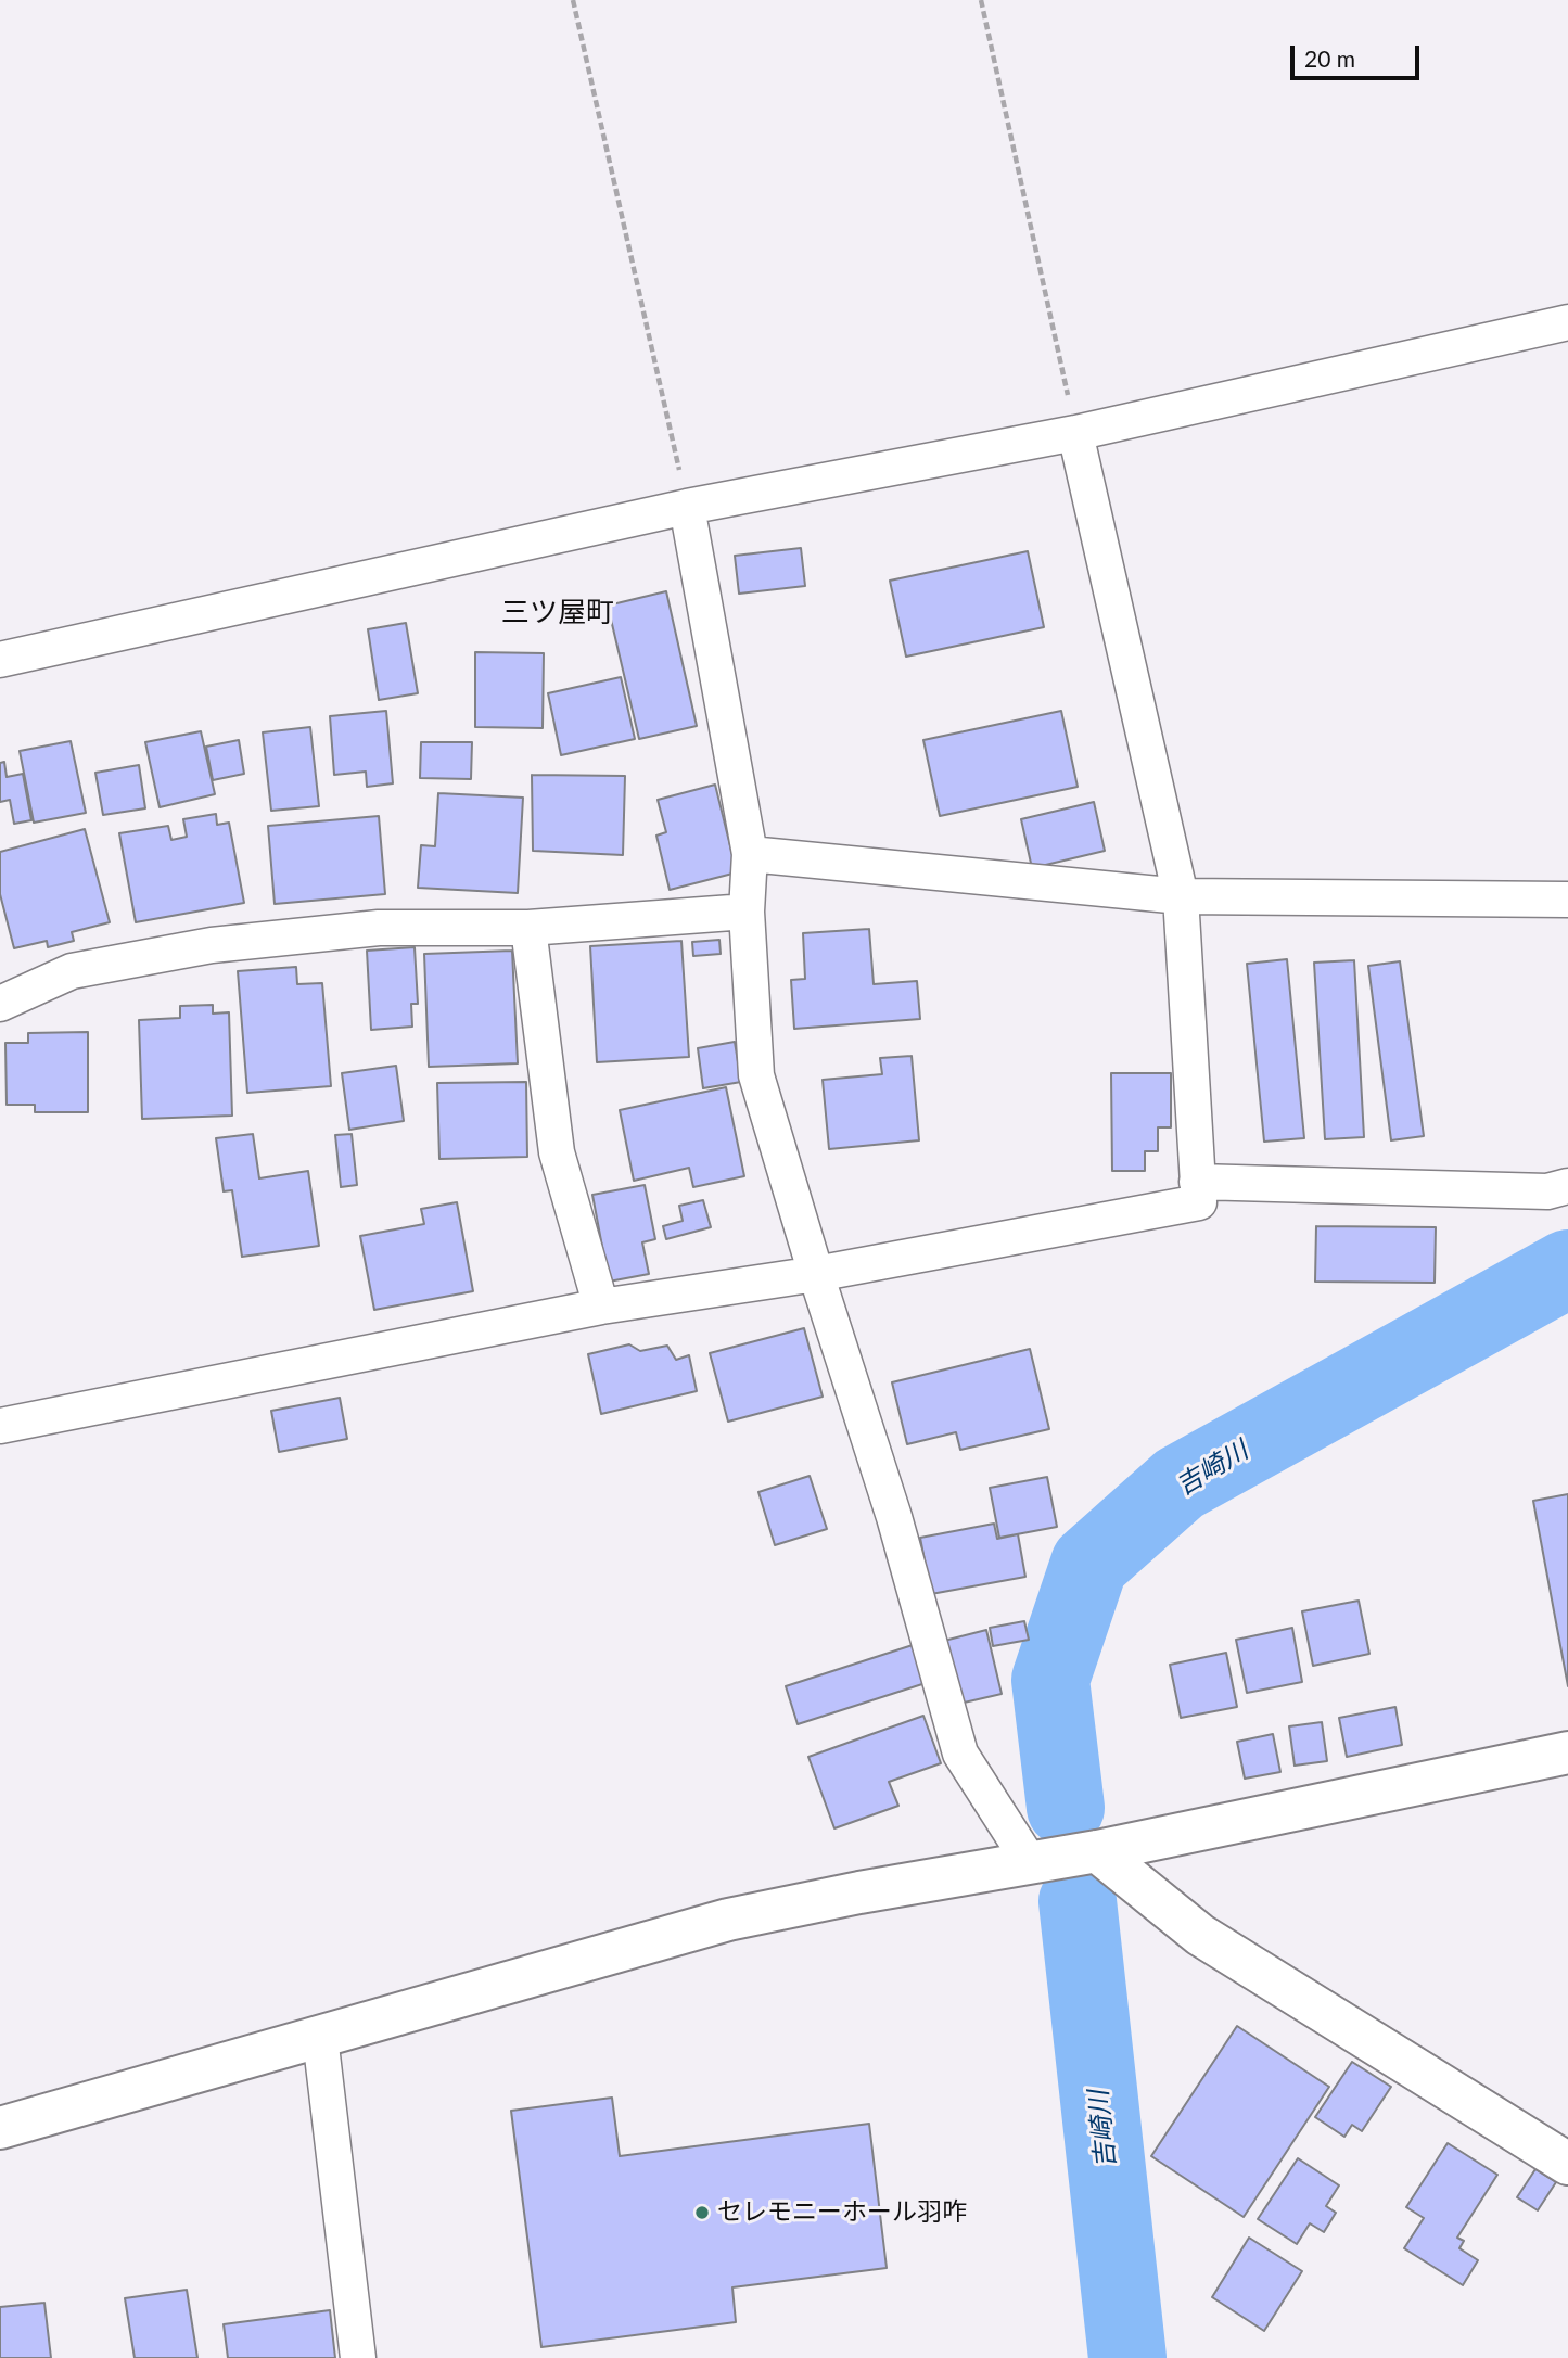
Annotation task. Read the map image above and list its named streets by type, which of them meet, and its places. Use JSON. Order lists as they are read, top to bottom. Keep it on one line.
{"districts":["三ツ屋町"],"water":["吉崎川"],"places":["セレモニーホール羽咋"],"scale_bar":"20 m"}
